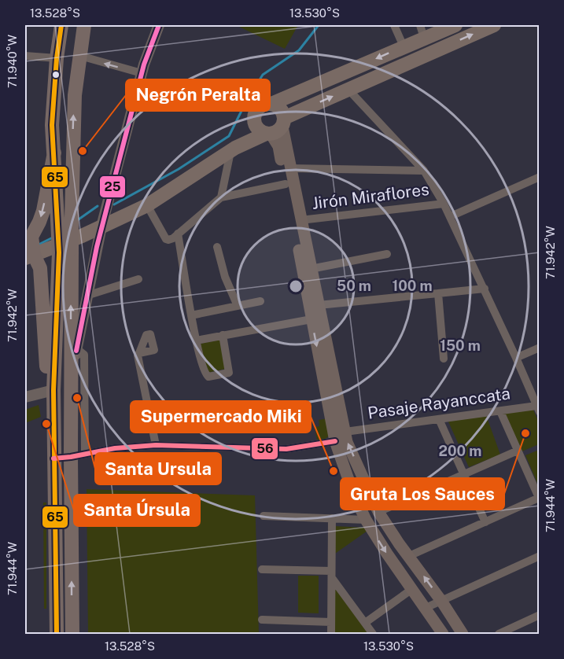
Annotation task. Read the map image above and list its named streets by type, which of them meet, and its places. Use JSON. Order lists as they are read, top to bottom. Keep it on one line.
{"streets":{"street":["Jirón Miraflores","Pasaje Rayanccata"]},"places":["Negrón Peralta","Santa Ursula","Santa Úrsula","Gruta Los Sauces","Supermercado Miki"],"lines":["transit line 65","transit line 25","transit line 56"],"coordinates":["13.528°S","13.530°S","71.940°W","71.942°W","71.944°W"],"rings":["50 m","100 m","150 m","200 m"]}
